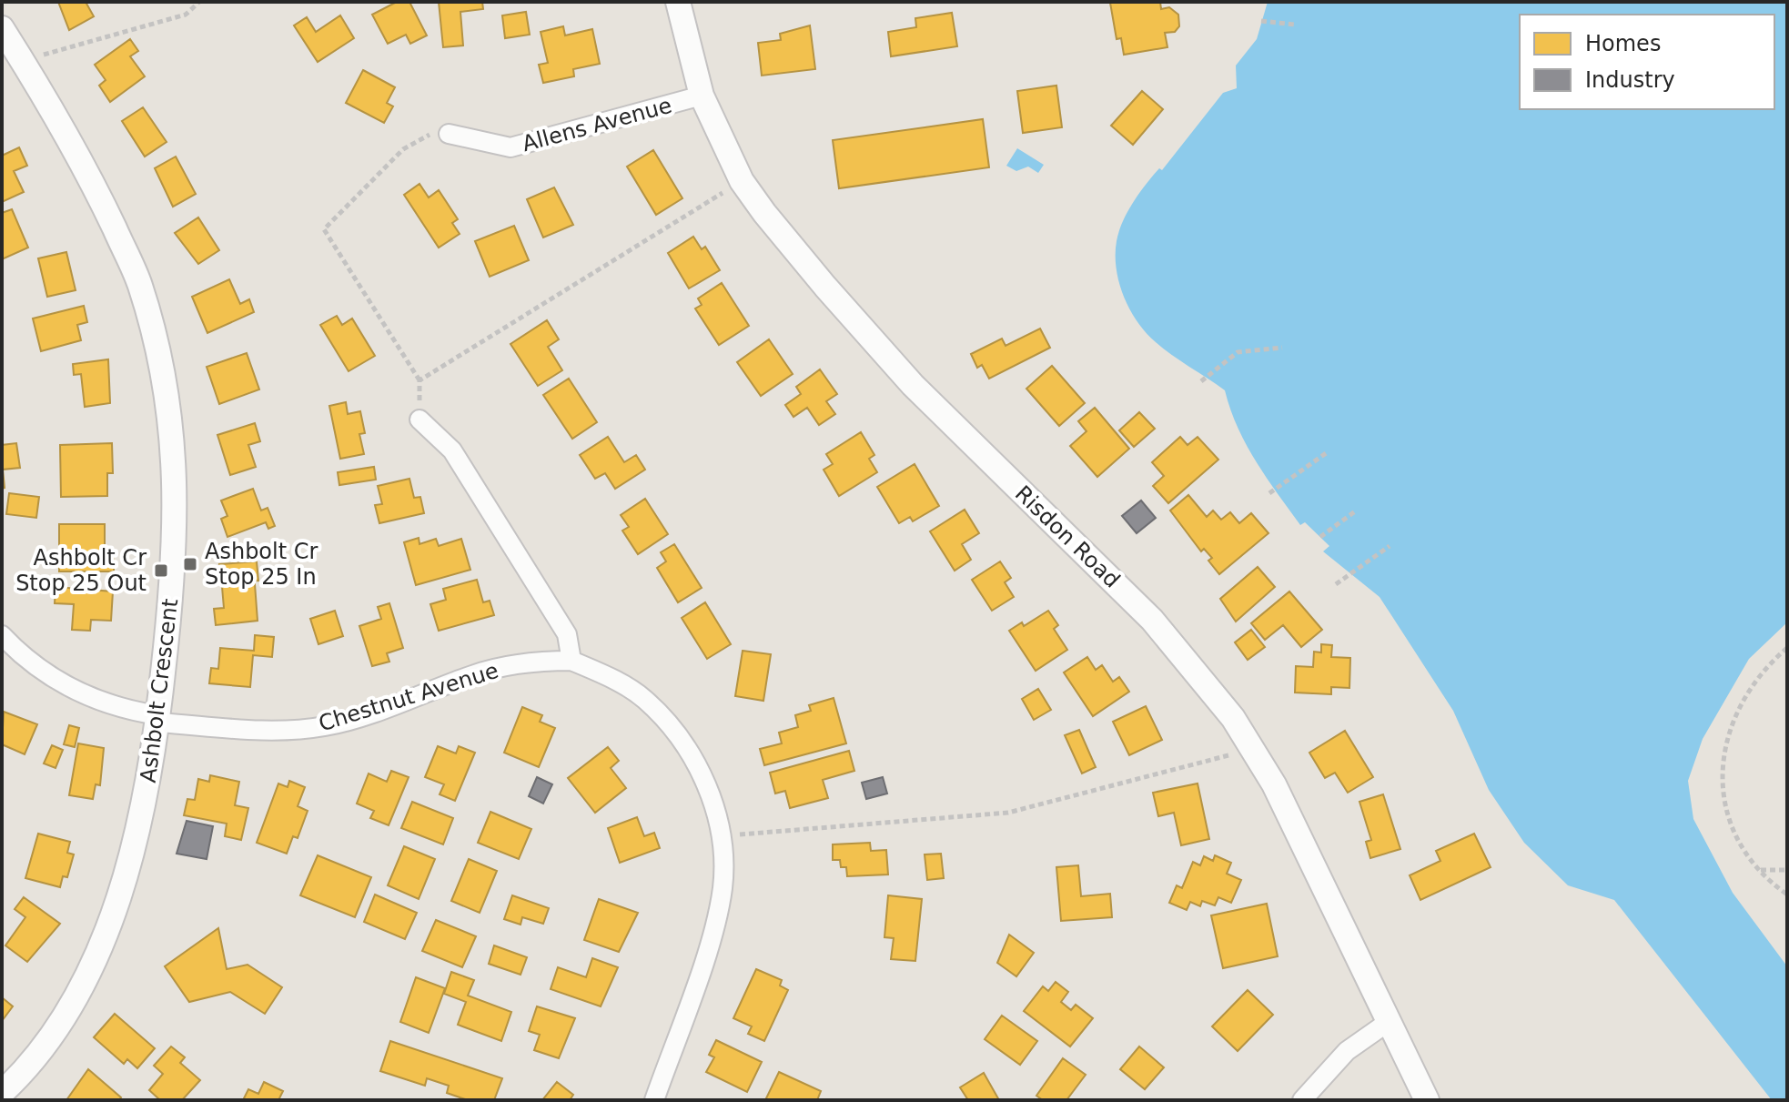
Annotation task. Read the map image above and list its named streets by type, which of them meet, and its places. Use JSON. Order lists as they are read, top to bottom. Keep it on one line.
{"streets":{"street":["Allens Avenue","Risdon Road","Ashbolt Crescent","Chestnut Avenue"]},"crossings":[["Allens Avenue","Risdon Road"],["Ashbolt Crescent","Chestnut Avenue"]],"places":{"transit":["Ashbolt Cr Stop 25 In","Ashbolt Cr Stop 25 Out"]},"legend":["Homes","Industry"]}
